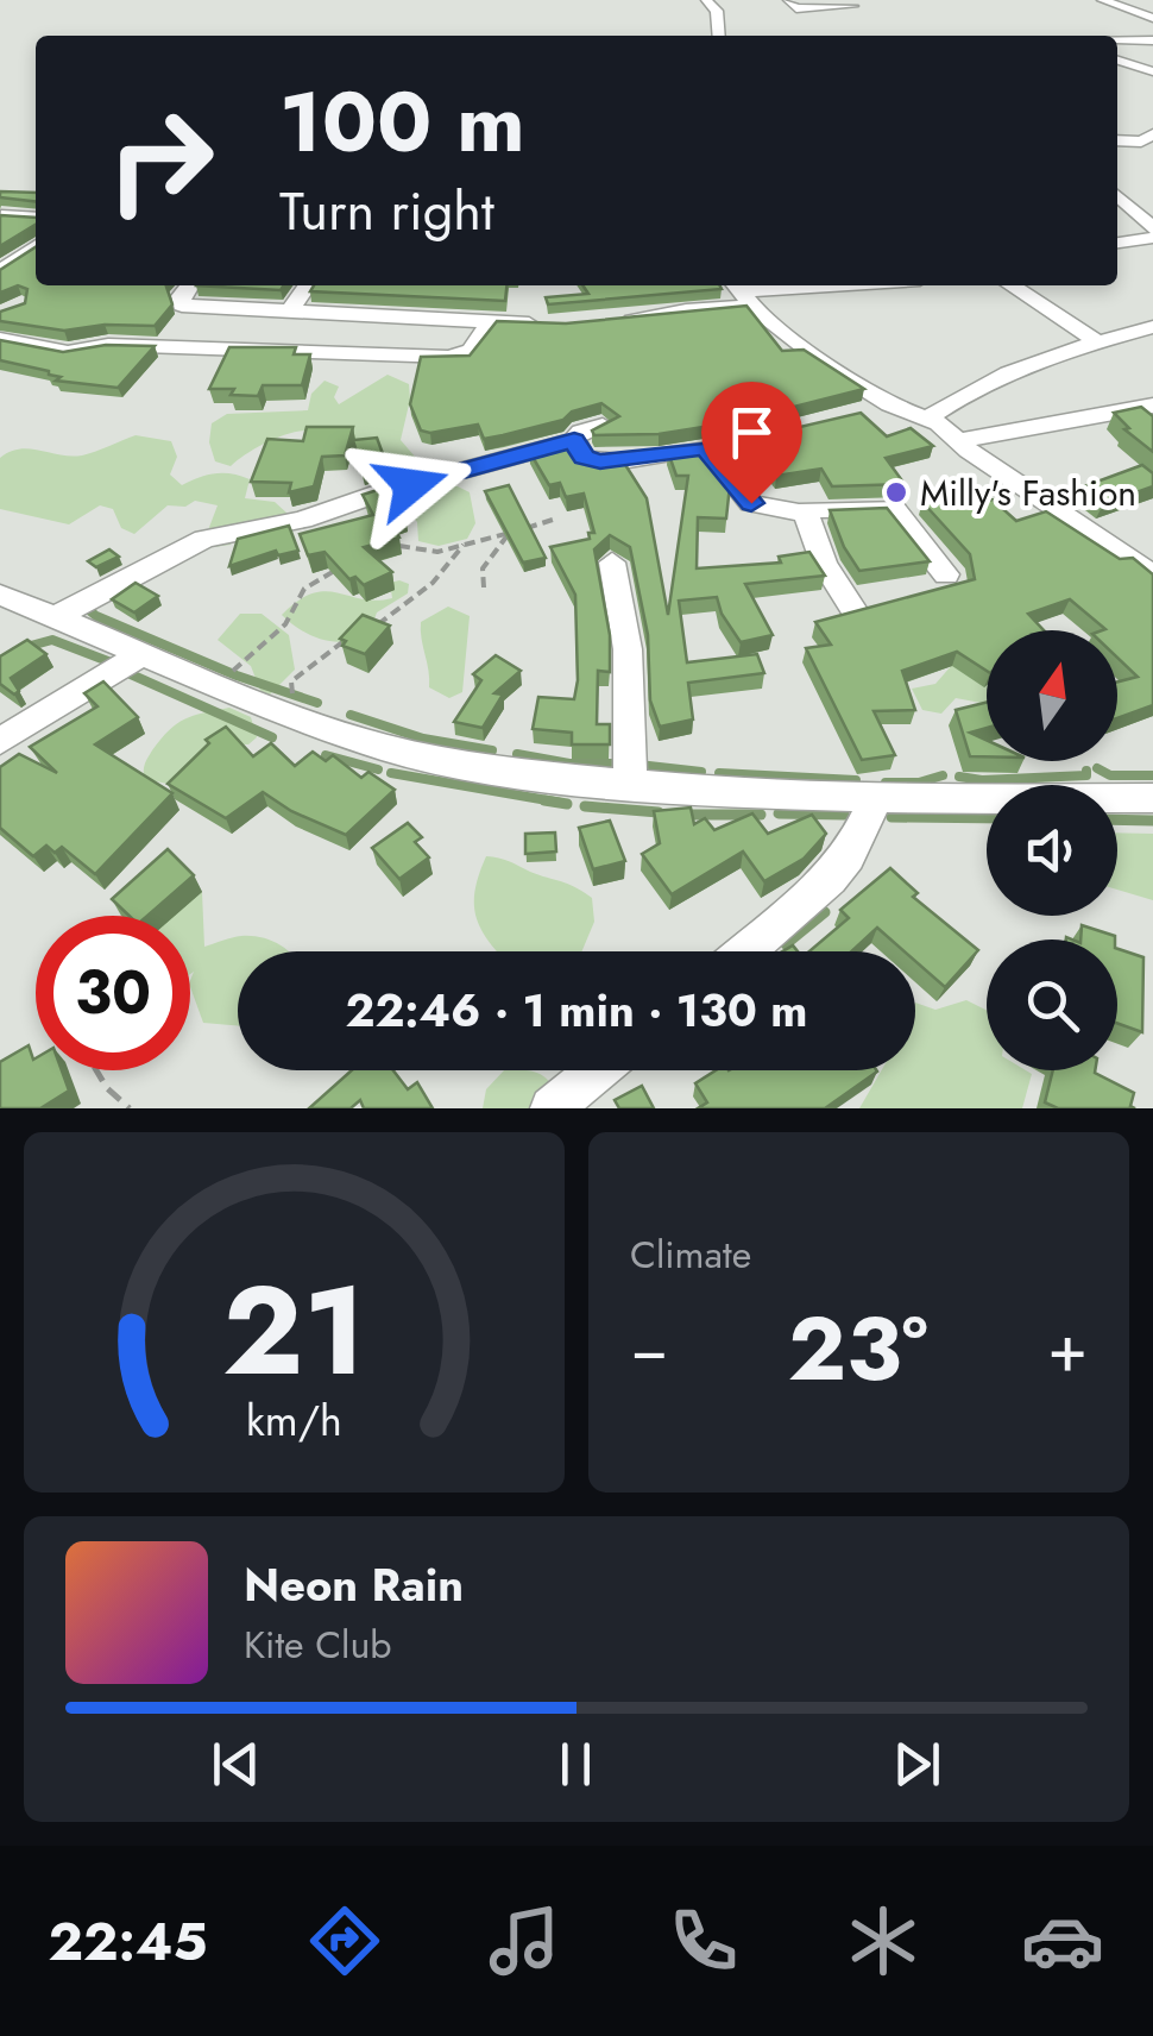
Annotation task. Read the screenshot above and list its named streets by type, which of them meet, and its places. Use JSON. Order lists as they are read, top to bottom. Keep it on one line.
{"places":["Milly's Fashion"],"north":"top","page":{"turn":["100 m","Turn right"],"limit":"30","trip":"22:46 · 1 min · 130 m","tile":"Climate","heat":["−","23°","+"],"song":["Neon Rain","Kite Club"],"tabs":"22:45","gauge":["21","km/h"]}}
